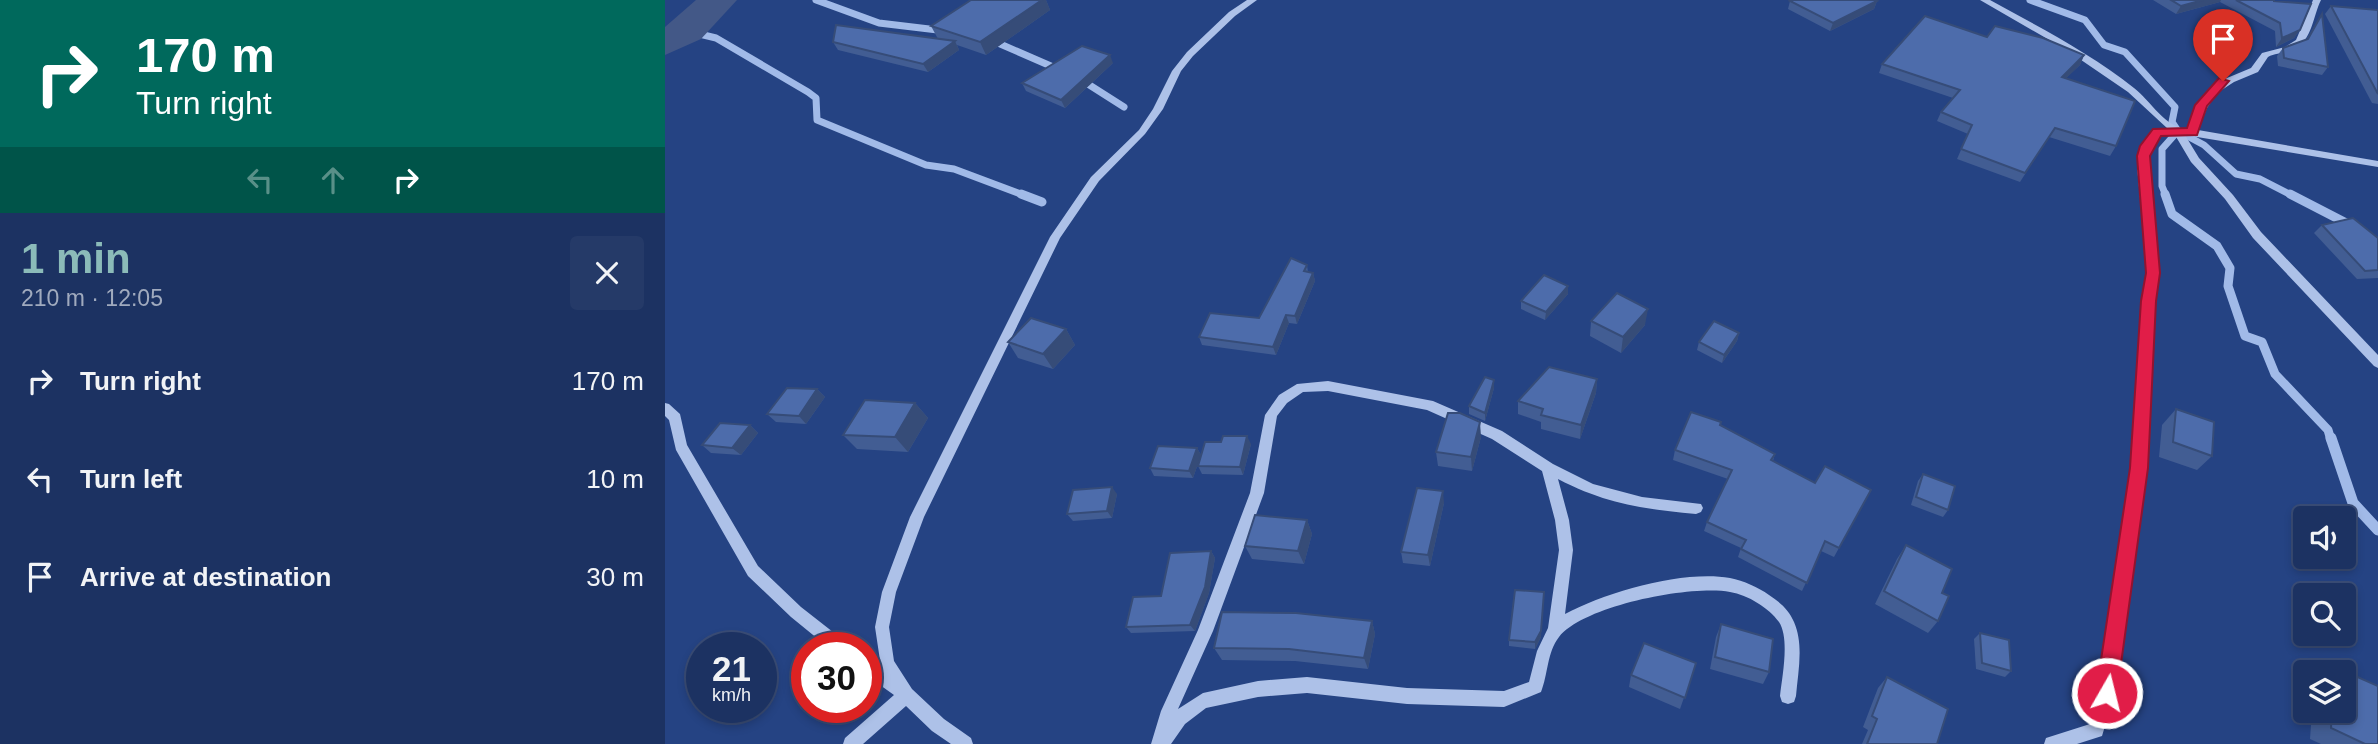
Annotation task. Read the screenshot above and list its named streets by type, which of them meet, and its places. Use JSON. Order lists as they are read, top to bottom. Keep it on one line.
{"page":{"turn":["170 m","Turn right"],"heading":["1 min","210 m · 12:05"],"list":[{"name":"Turn right","value":"170 m"},{"name":"Turn left","value":"10 m"},{"name":"Arrive at destination","value":"30 m"}],"speed":"21 km/h","limit":"30"}}
